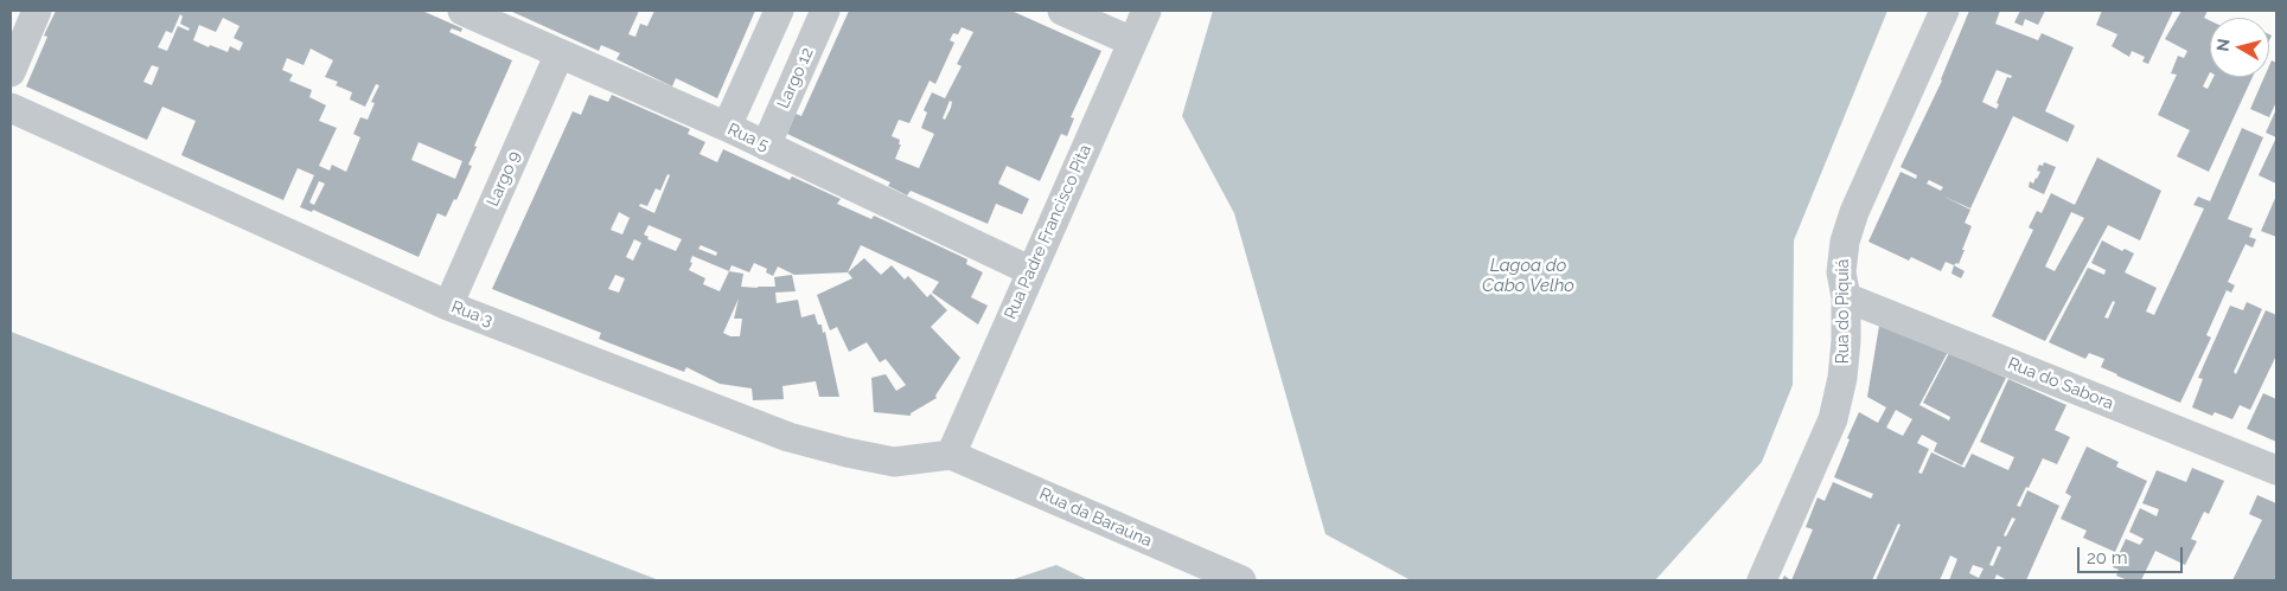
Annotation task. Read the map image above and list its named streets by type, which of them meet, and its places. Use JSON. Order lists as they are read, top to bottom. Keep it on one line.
{"streets":{"street":["Largo 12","Rua 5","Largo 9","Rua Padre Francisco Pita","Rua do Piquiá","Rua 3","Rua do Sabora","Rua da Baraúna"]},"crossings":[["Largo 12","Rua 5"],["Rua 5","Largo 9"],["Rua 5","Rua Padre Francisco Pita"],["Largo 9","Rua 3"],["Rua Padre Francisco Pita","Rua 3"],["Rua Padre Francisco Pita","Rua da Baraúna"],["Rua do Piquiá","Rua do Sabora"],["Rua 3","Rua da Baraúna"]],"water":["Lagoa do Cabo Velho"],"scale_bar":"20 m","north":"left"}
